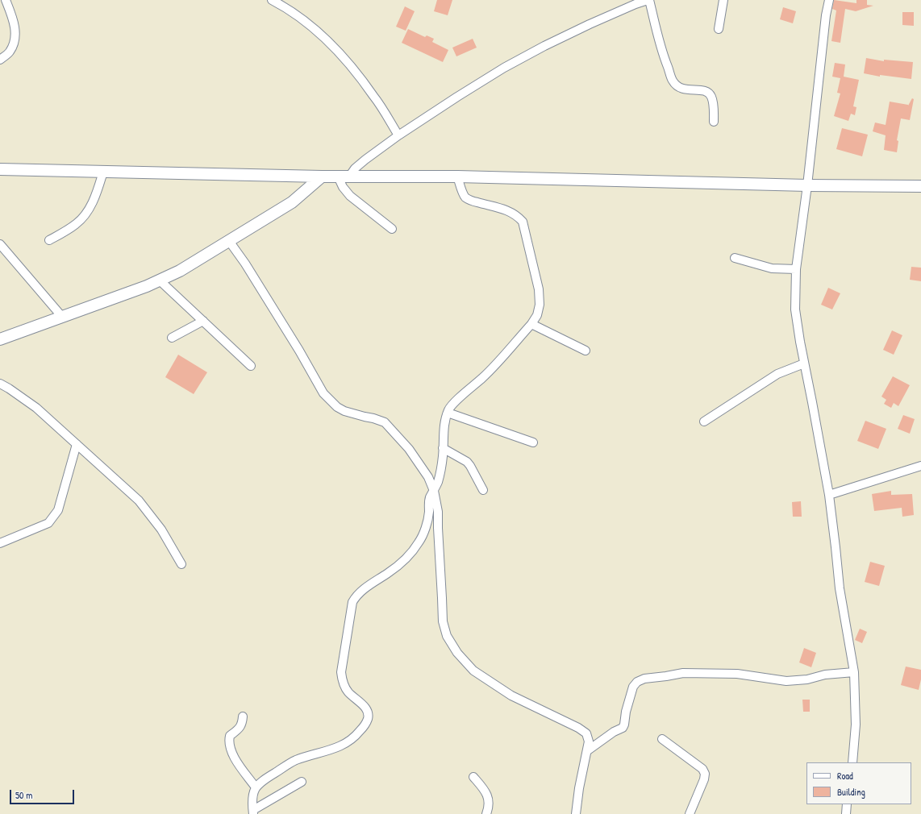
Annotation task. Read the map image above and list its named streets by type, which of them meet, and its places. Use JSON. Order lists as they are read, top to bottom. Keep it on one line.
{"legend":["Road","Building"],"scale_bar":"50 m"}
